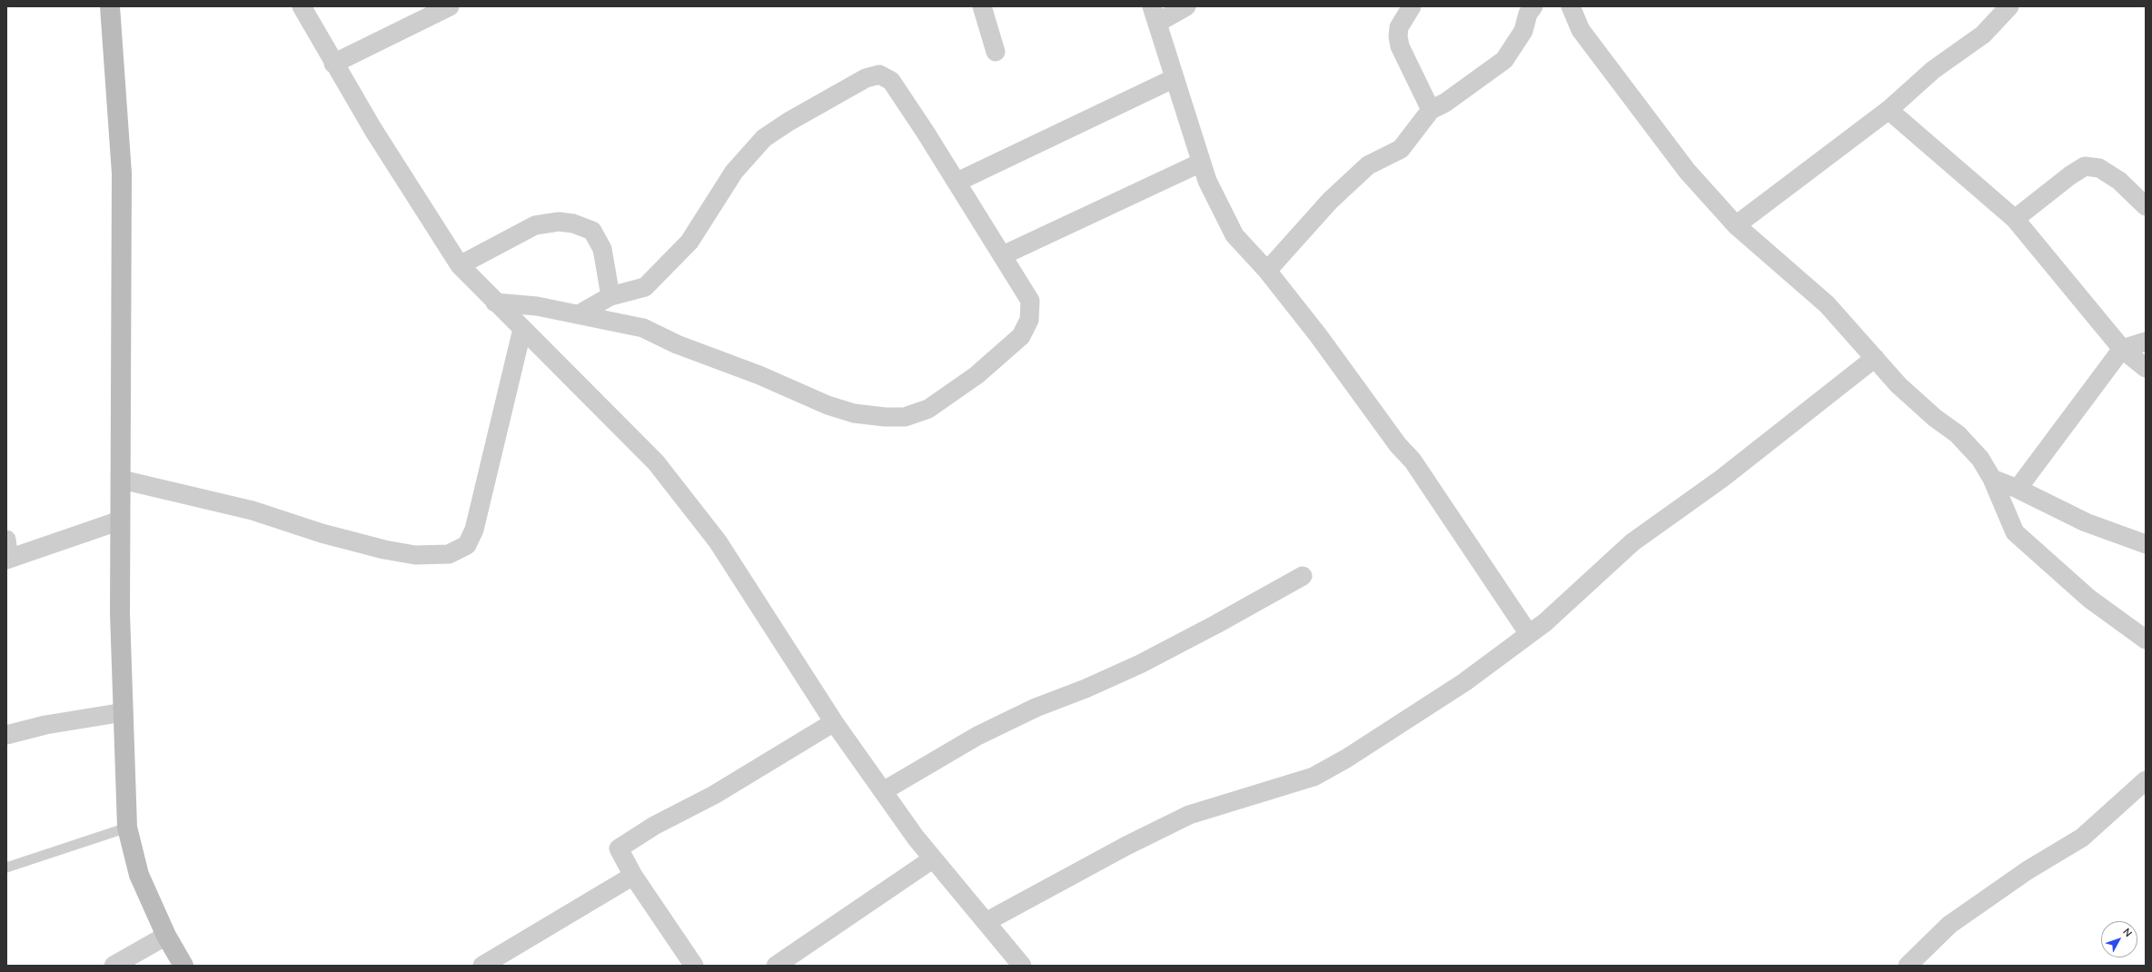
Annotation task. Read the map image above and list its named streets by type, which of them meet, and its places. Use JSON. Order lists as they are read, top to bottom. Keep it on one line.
{"north":"top right"}
